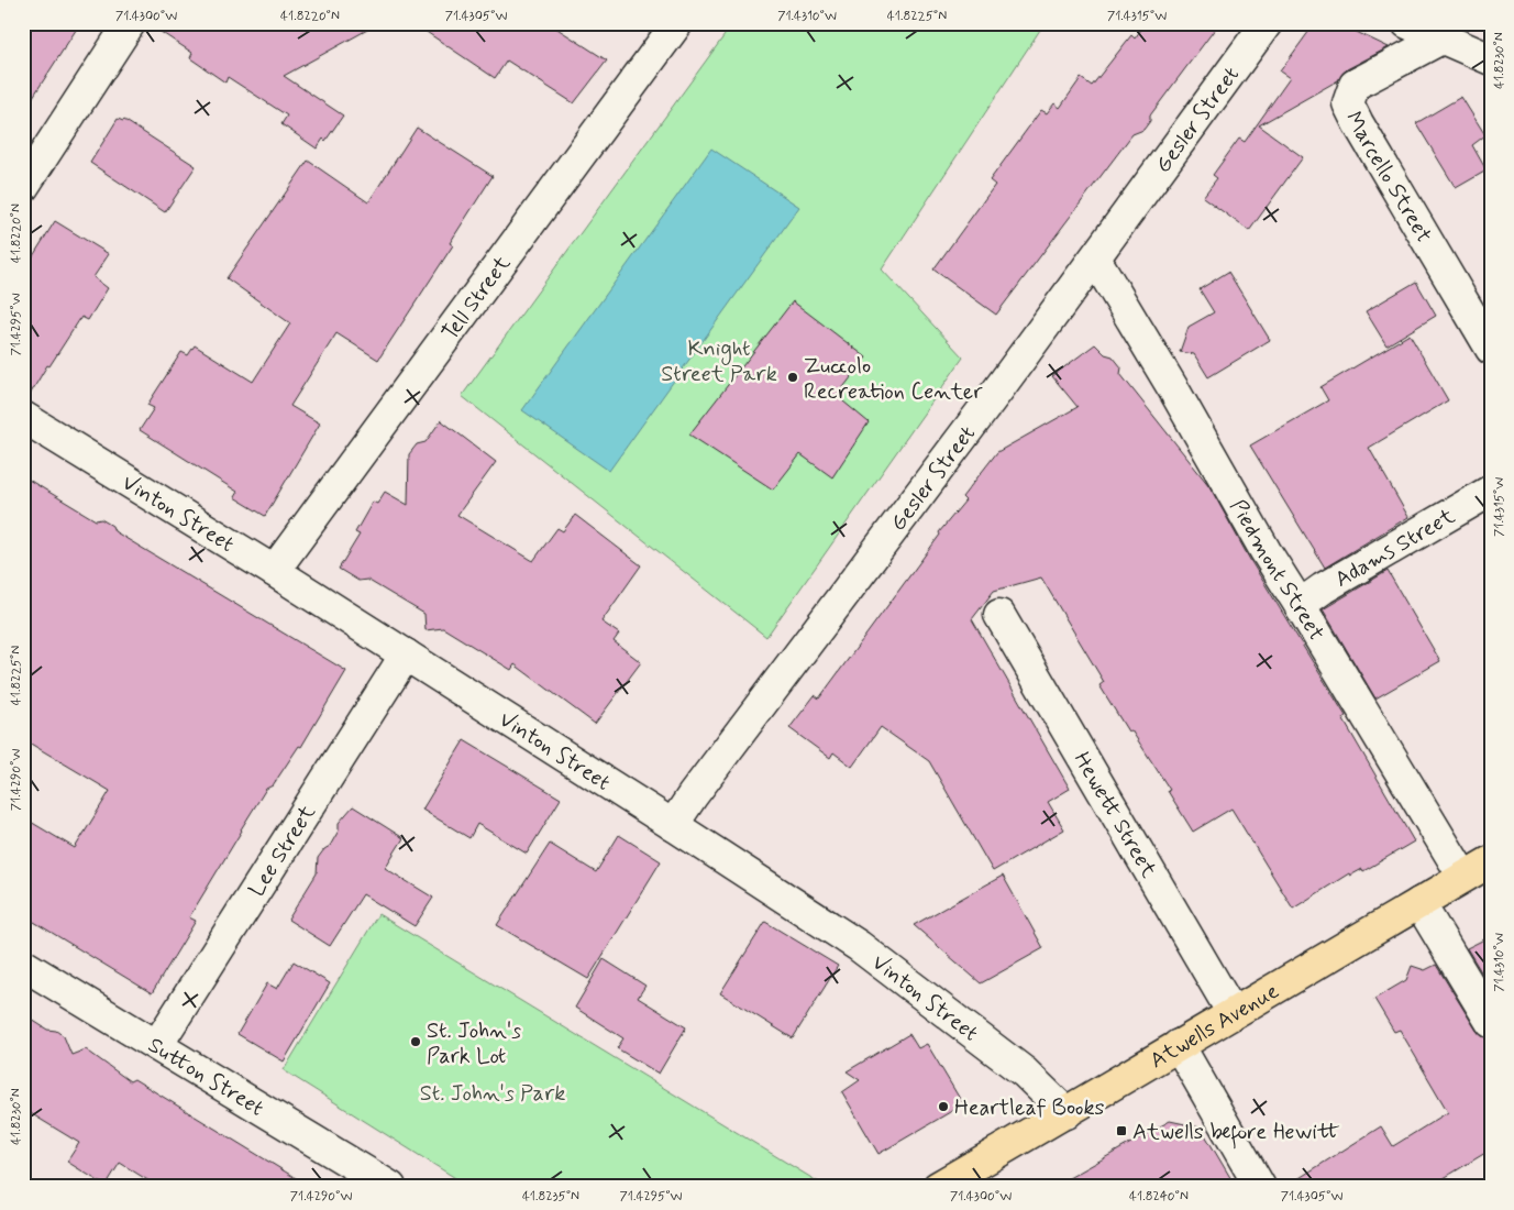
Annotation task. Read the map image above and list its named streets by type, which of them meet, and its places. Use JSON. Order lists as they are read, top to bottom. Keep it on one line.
{"streets":{"main road":["Atwells Avenue"],"street":["Gesler Street","Marcello Street","Tell Street","Vinton Street","Adams Street","Piedmont Street","Hewett Street","Lee Street","Sutton Street"]},"crossings":[["Gesler Street","Vinton Street"],["Gesler Street","Piedmont Street"],["Tell Street","Vinton Street"],["Vinton Street","Lee Street"],["Vinton Street","Atwells Avenue"],["Adams Street","Piedmont Street"],["Piedmont Street","Atwells Avenue"],["Hewett Street","Atwells Avenue"],["Lee Street","Sutton Street"]],"parks":["Knight Street Park","St. John's Park"],"places":{"other":["Zuccolo Recreation Center","St. John's Park Lot","Heartleaf Books"],"transit":["Atwells before Hewitt"]},"coordinates":["71.4300°W","41.8220°N","71.4305°W","71.4310°W","41.8225°N","71.4315°W","41.8230°N","71.4295°W","71.4290°W","41.8235°N","41.8240°N"]}
